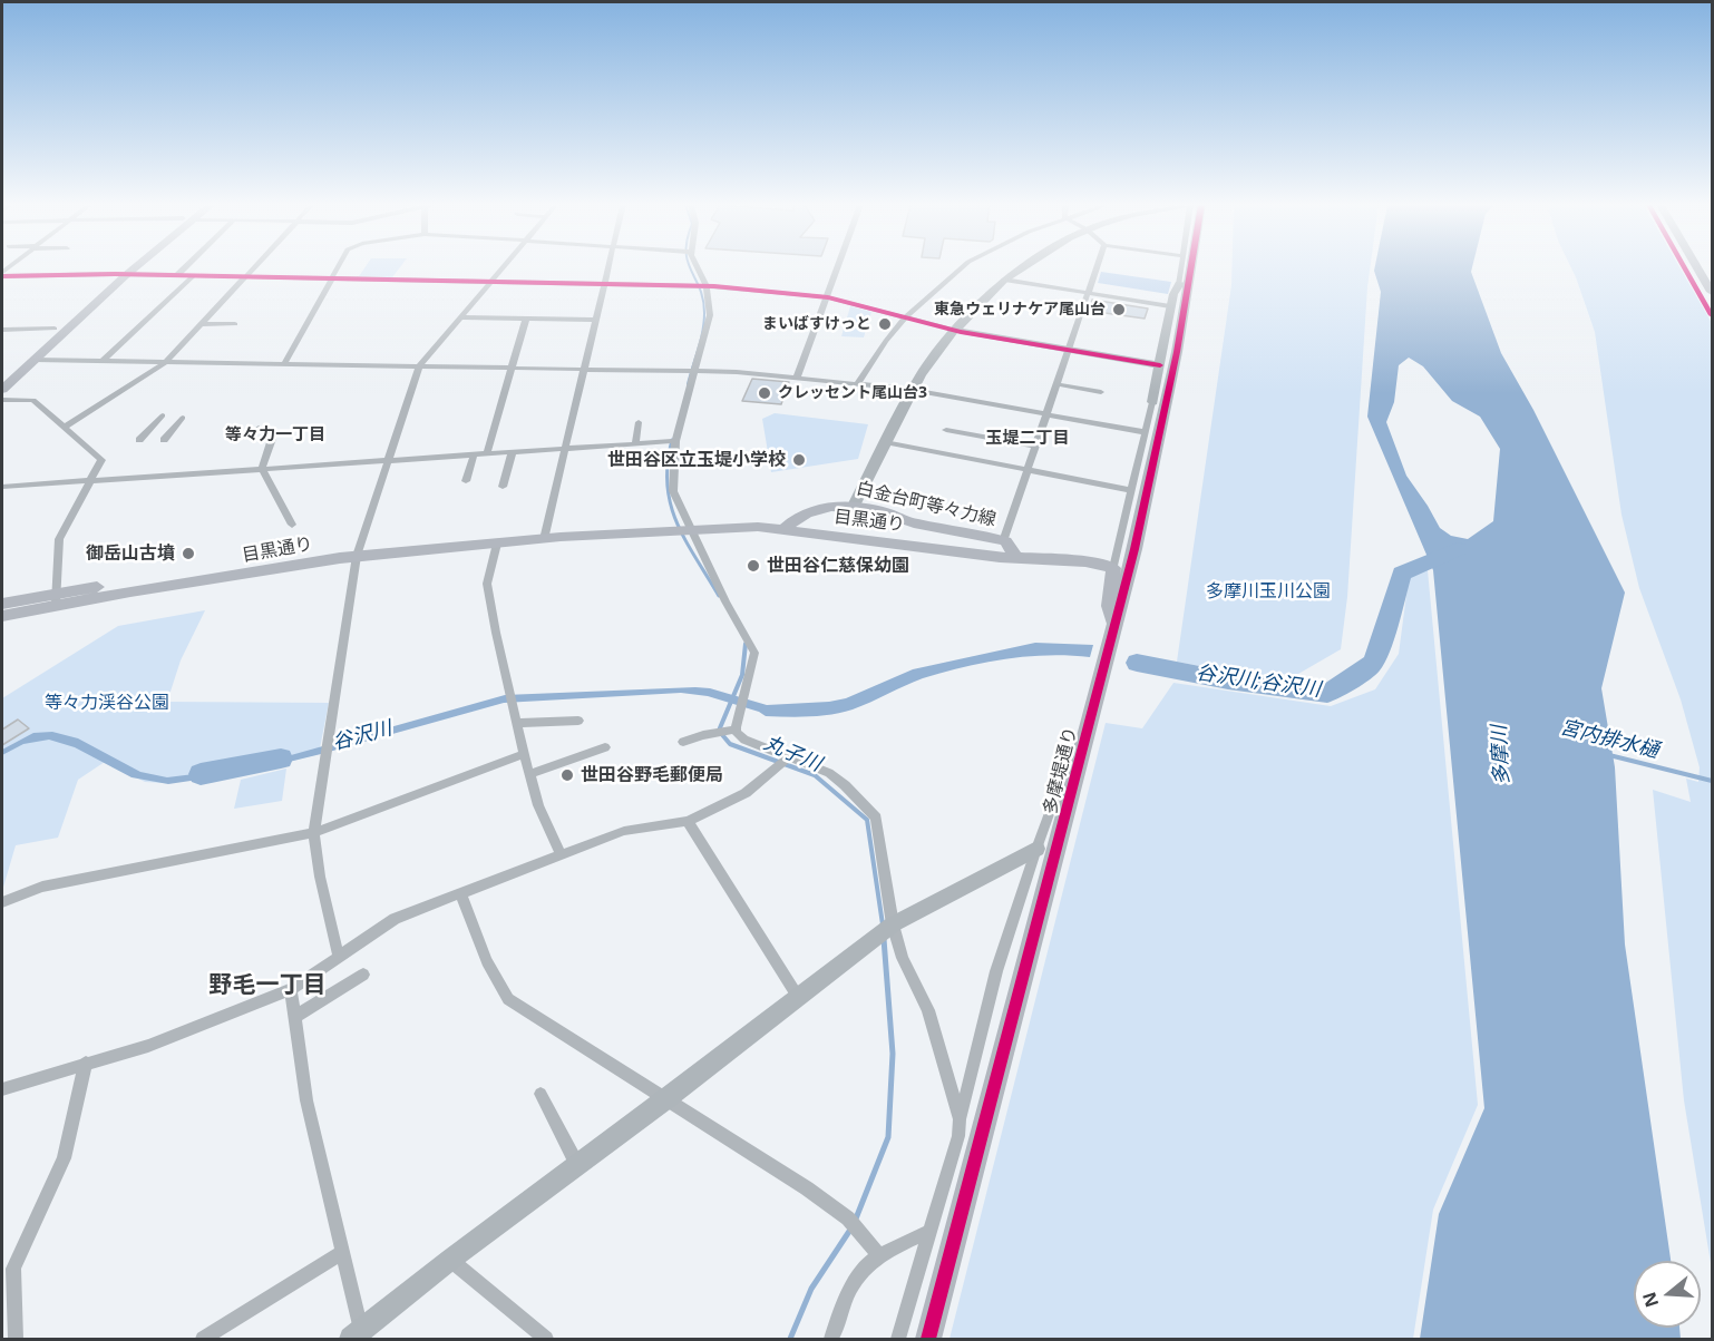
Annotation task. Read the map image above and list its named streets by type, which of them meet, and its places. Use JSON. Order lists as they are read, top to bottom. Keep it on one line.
{"streets":{"main road":["白金台町等々力線","目黒通り","多摩堤通り"]},"crossings":[["白金台町等々力線","目黒通り"]],"districts":["等々力一丁目","玉堤二丁目","野毛一丁目"],"water":["谷沢川;谷沢川","谷沢川","宮内排水樋","丸子川","多摩川"],"parks":["多摩川玉川公園","等々力渓谷公園"],"places":["東急ウェリナケア尾山台","まいばすけっと","クレッセント尾山台3","世田谷区立玉堤小学校","御岳山古墳","世田谷仁慈保幼園","世田谷野毛郵便局"],"north":"left"}
